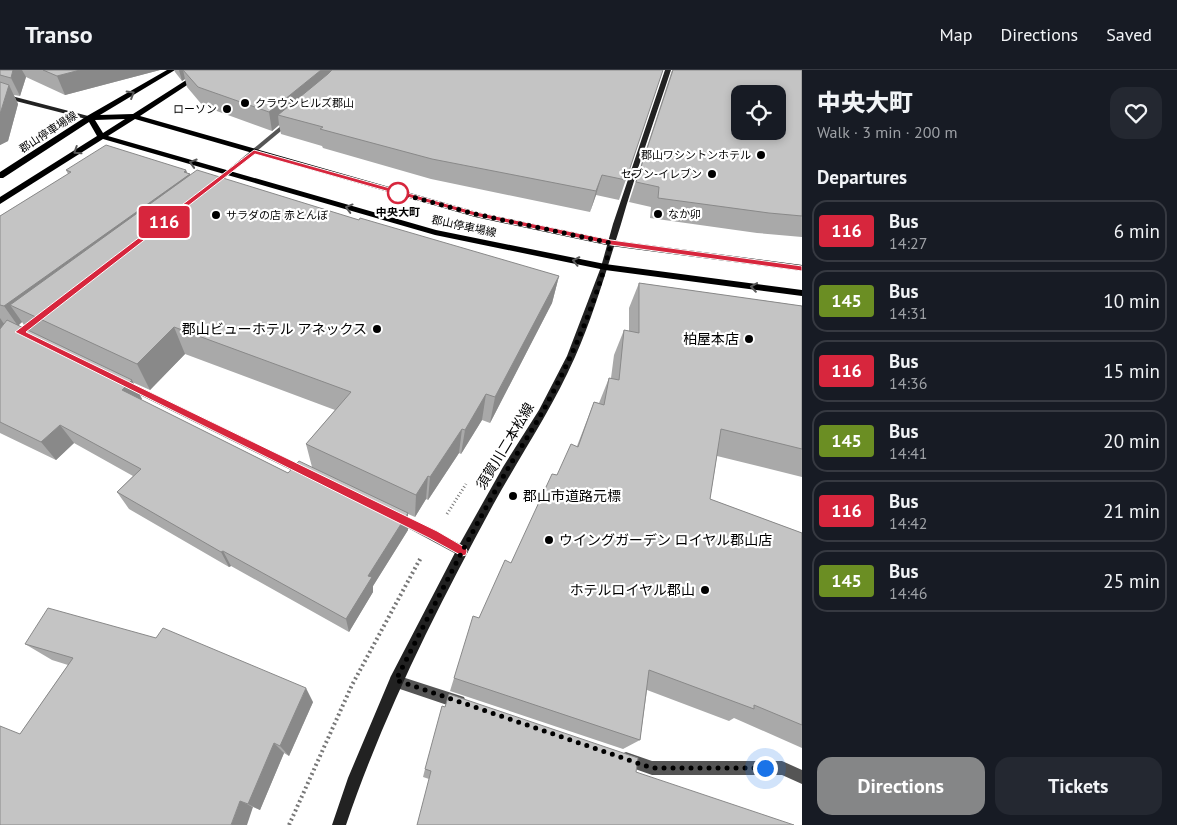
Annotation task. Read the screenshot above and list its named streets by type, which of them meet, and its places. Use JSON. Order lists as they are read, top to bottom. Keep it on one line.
{"streets":{"main road":["郡山停車場線","須賀川二本松線"]},"crossings":[["郡山停車場線","須賀川二本松線"]],"places":["クラウンヒルズ郡山","ローソン","郡山ワシントンホテル","セブン-イレブン","中央大町","なか卯","サラダの店 赤とんぼ","郡山ビューホテル アネックス","柏屋本店","郡山市道路元標","ウイングガーデン ロイヤル郡山店","ホテルロイヤル郡山"],"lines":["bus line 116"],"page":{"header":"Transo","nav":["Map","Directions","Saved"],"on_map":"116","heading":[["中央大町","Walk · 3 min · 200 m"],"Departures"],"list":[{"mark":"116","name":"Bus","note":"14:27","value":"6 min"},{"mark":"145","name":"Bus","note":"14:31","value":"10 min"},{"mark":"116","name":"Bus","note":"14:36","value":"15 min"},{"mark":"145","name":"Bus","note":"14:41","value":"20 min"},{"mark":"116","name":"Bus","note":"14:42","value":"21 min"},{"mark":"145","name":"Bus","note":"14:46","value":"25 min"}],"buttons":["Directions","Tickets"]}}
